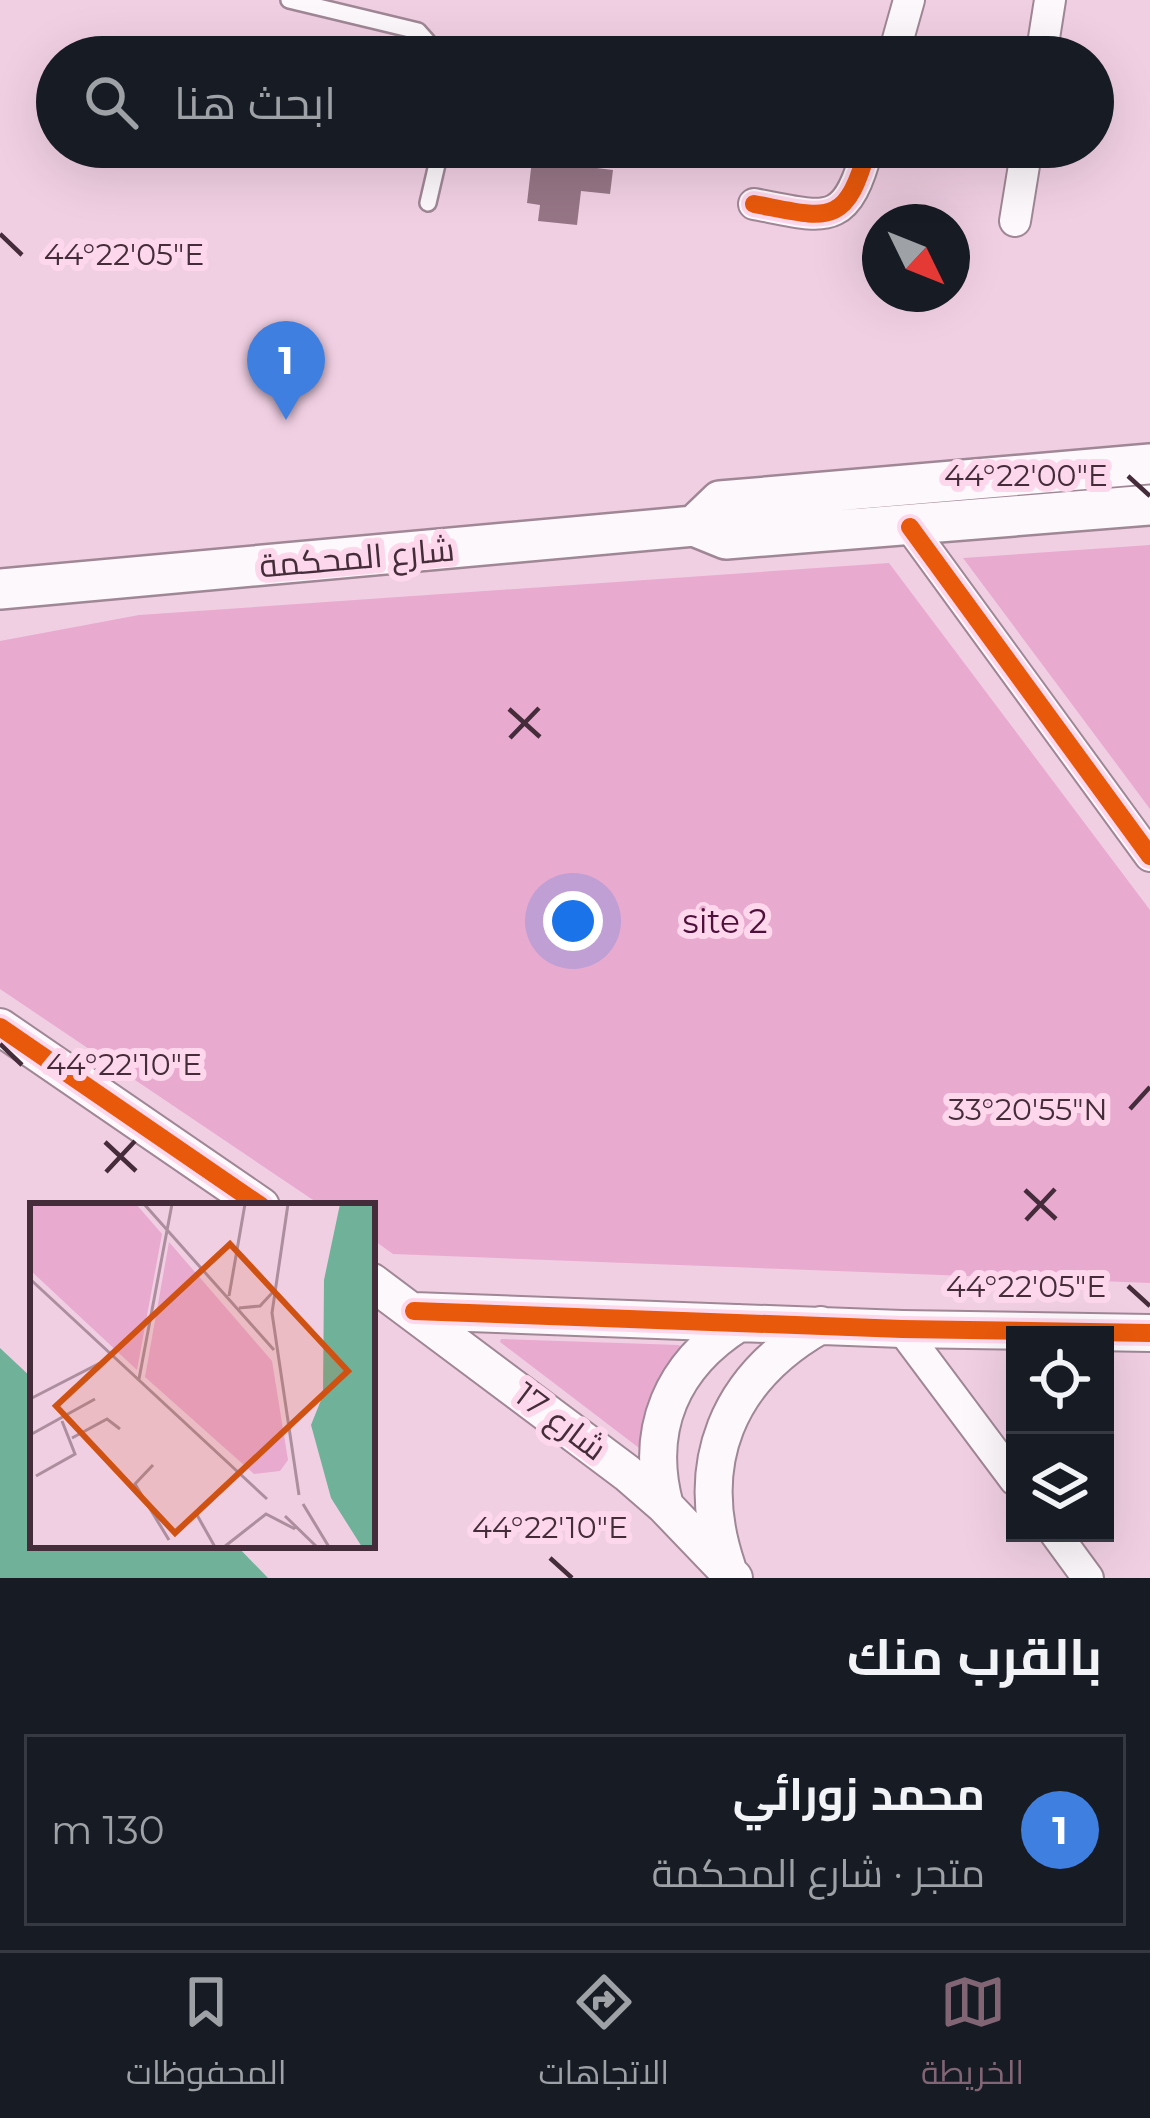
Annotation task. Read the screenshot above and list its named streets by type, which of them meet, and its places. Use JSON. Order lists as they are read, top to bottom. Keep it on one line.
{"streets":{"main road":["شارع المحكمة"],"street":["شارع 17"]},"parks":["site 2"],"north":"bottom right","page":{"search":"ابحث هنا","pins":"1","heading":"بالقرب منك","list":[{"mark":"1","name":"محمد زورائي","note":"متجر · شارع المحكمة","value":"130 m"}],"nav":["الخريطة","الاتجاهات","المحفوظات"]},"coordinates":["44°22'05\"E","44°22'00\"E","44°22'10\"E","33°20'55\"N"]}
